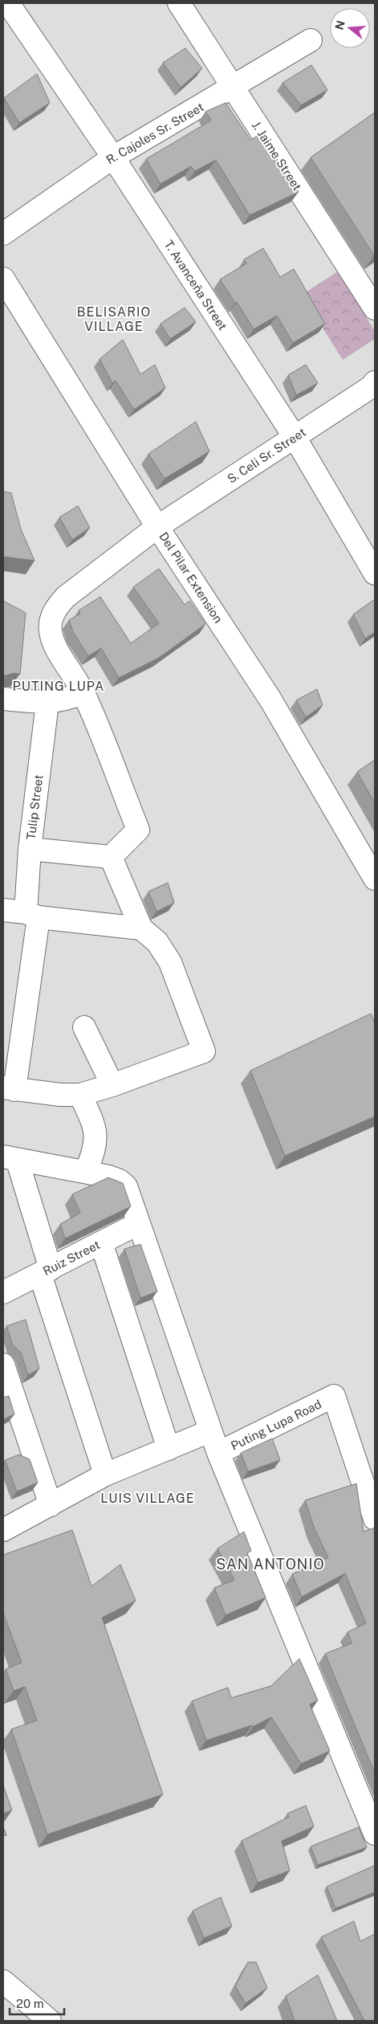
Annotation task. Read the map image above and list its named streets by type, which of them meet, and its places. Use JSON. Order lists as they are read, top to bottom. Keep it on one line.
{"streets":{"street":["R. Cajoles Sr. Street","J. Jaime Street","T. Avanceña Street","S. Celi Sr. Street","Del Pilar Extension","Tulip Street","Ruiz Street","Puting Lupa Road"]},"crossings":[["R. Cajoles Sr. Street","J. Jaime Street"],["R. Cajoles Sr. Street","T. Avanceña Street"],["T. Avanceña Street","S. Celi Sr. Street"],["S. Celi Sr. Street","Del Pilar Extension"]],"districts":["BELISARIO VILLAGE","PUTING LUPA","LUIS VILLAGE","SAN ANTONIO"],"scale_bar":"20 m","north":"left"}
